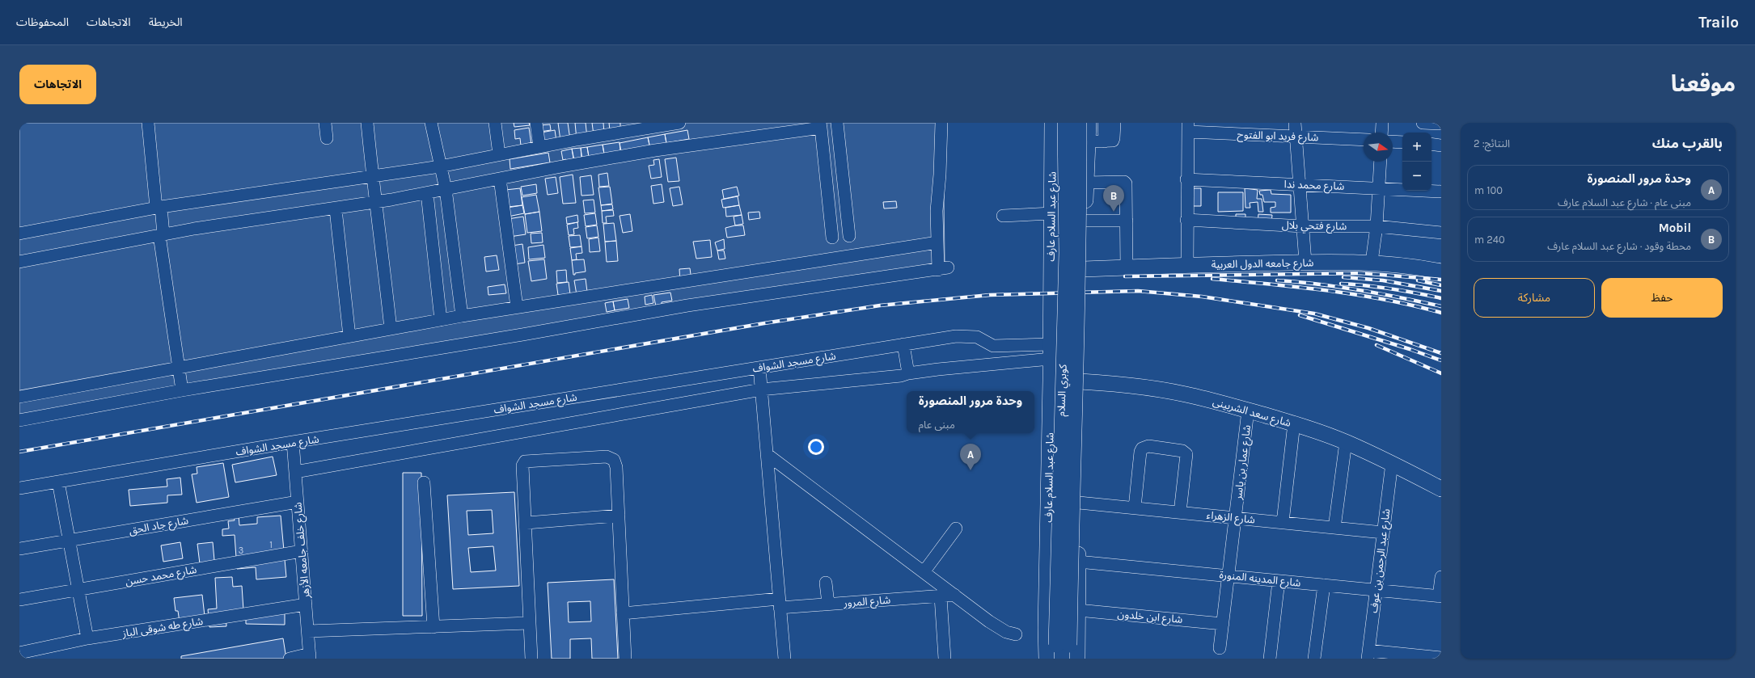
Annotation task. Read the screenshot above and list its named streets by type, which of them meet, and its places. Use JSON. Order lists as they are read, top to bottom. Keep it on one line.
{"streets":{"main road":["شارع عبد السلام عارف","شارع جامعه الدول العربية","كوبري السلام","شارع سعد الشربينى"],"street":["شارع فريد ابو الفتوح","شارع محمد ندا","شارع فتحي بلال","شارع مسجد الشواف","شارع عمار بن ياسر","شارع الزهراء","شارع جاد الحق","شارع خلف جامعه الأزهر","شارع عبد الرحمن بن عوف","شارع محمد حسن","شارع المدينه المنورة","شارع المرور","شارع ابن خلدون","شارع طه شوقى الباز"]},"crossings":[["شارع عبد السلام عارف","شارع مسجد الشواف"],["شارع عبد السلام عارف","شارع سعد الشربينى"],["شارع مسجد الشواف","شارع خلف جامعه الأزهر"],["شارع سعد الشربينى","شارع عمار بن ياسر"],["شارع سعد الشربينى","شارع عبد الرحمن بن عوف"],["شارع عمار بن ياسر","شارع الزهراء"],["شارع عمار بن ياسر","شارع المدينه المنورة"],["شارع عمار بن ياسر","شارع ابن خلدون"],["شارع الزهراء","شارع عبد الرحمن بن عوف"],["شارع جاد الحق","شارع خلف جامعه الأزهر"],["شارع خلف جامعه الأزهر","شارع محمد حسن"],["شارع خلف جامعه الأزهر","شارع طه شوقى الباز"],["شارع عبد الرحمن بن عوف","شارع المدينه المنورة"]],"house_numbers":["1","3"],"north":"right","page":{"header":"Trailo","nav":["الخريطة","الاتجاهات","المحفوظات"],"title":"موقعنا","buttons":["الاتجاهات",["حفظ","مشاركة"]],"heading":["بالقرب منك","النتائج: 2"],"map_buttons":["+","−"],"list":[{"mark":"A","name":"وحدة مرور المنصورة","note":"مبنى عام · شارع عبد السلام عارف","value":"100 m"},{"mark":"B","name":"Mobil","note":"محطة وقود · شارع عبد السلام عارف","value":"240 m"}],"pins":["B","A"],"popup":["وحدة مرور المنصورة","مبنى عام"]}}
